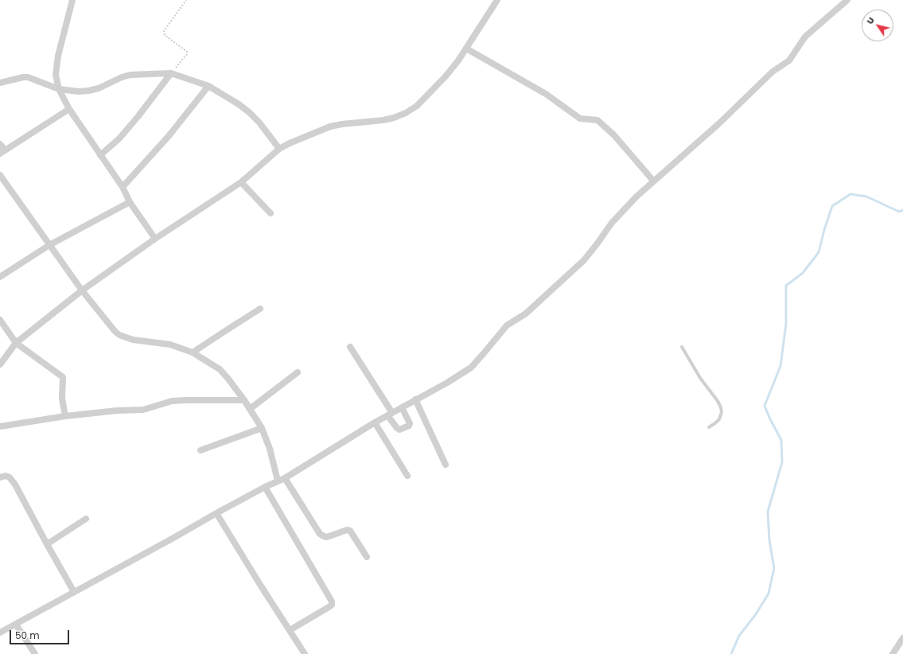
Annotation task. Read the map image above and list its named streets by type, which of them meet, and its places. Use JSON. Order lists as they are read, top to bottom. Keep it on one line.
{"scale_bar":"50 m","north":"top left"}
